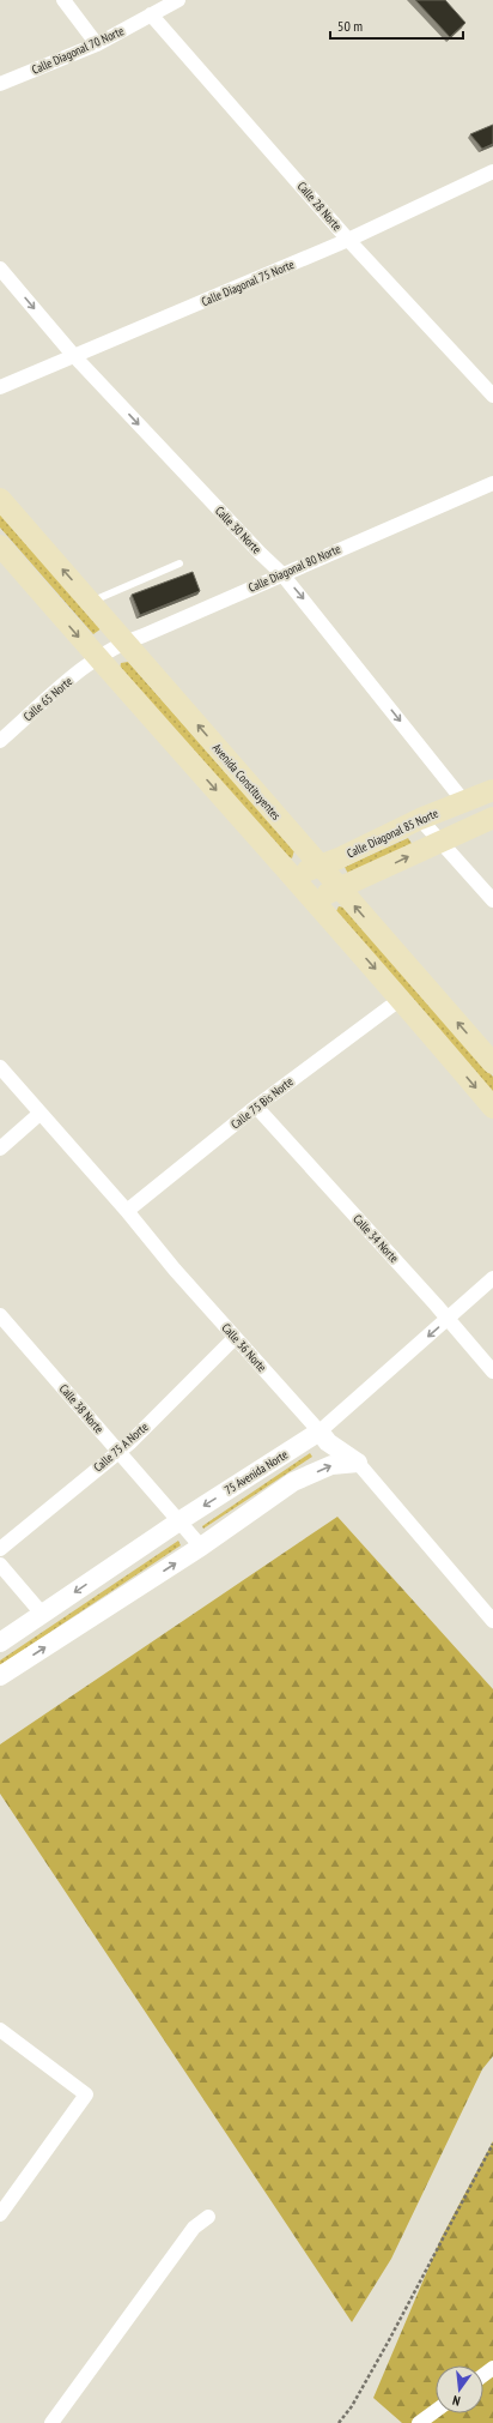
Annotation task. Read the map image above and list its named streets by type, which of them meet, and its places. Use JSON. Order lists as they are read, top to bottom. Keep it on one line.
{"streets":{"main road":["Avenida Constituyentes","Calle Diagonal 85 Norte"],"street":["Calle Diagonal 70 Norte","Calle 28 Norte","Calle Diagonal 75 Norte","Calle 30 Norte","Calle Diagonal 80 Norte","Calle 65 Norte","Calle 75 Bis Norte","Calle 34 Norte","Calle 36 Norte","Calle 38 Norte","Calle 75 A Norte","75 Avenida Norte"]},"crossings":[["Calle Diagonal 70 Norte","Calle 28 Norte"],["Calle 28 Norte","Calle Diagonal 75 Norte"],["Calle Diagonal 75 Norte","Calle 30 Norte"],["Calle 30 Norte","Calle Diagonal 80 Norte"],["Calle 30 Norte","Calle Diagonal 85 Norte"],["Calle Diagonal 80 Norte","Calle 65 Norte"],["Calle Diagonal 80 Norte","Avenida Constituyentes"],["Avenida Constituyentes","Calle Diagonal 85 Norte"],["Calle 75 Bis Norte","Calle 34 Norte"],["Calle 75 Bis Norte","Calle 36 Norte"],["Calle 34 Norte","75 Avenida Norte"],["Calle 36 Norte","Calle 75 A Norte"],["Calle 36 Norte","75 Avenida Norte"],["Calle 38 Norte","Calle 75 A Norte"],["Calle 38 Norte","75 Avenida Norte"]],"one_way":["Calle 30 Norte"],"scale_bar":"50 m","north":"bottom"}
